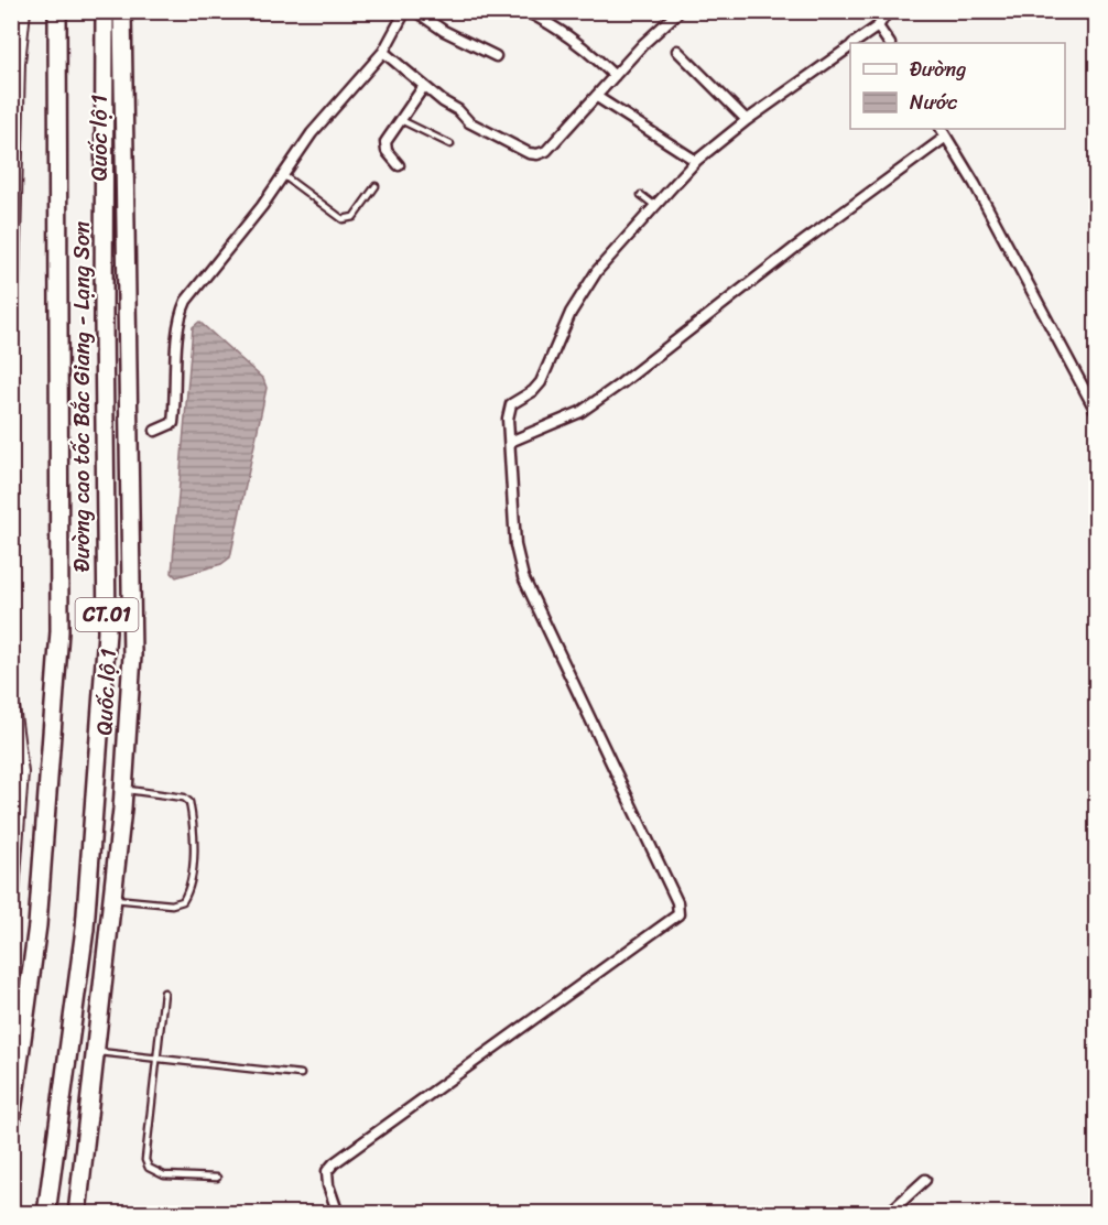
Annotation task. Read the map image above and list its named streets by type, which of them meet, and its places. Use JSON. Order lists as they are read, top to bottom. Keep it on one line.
{"streets":{"highway":["Quốc lộ 1","Đường cao tốc Bắc Giang - Lạng Sơn","CT.01"]},"legend":["Đường","Nước"]}
